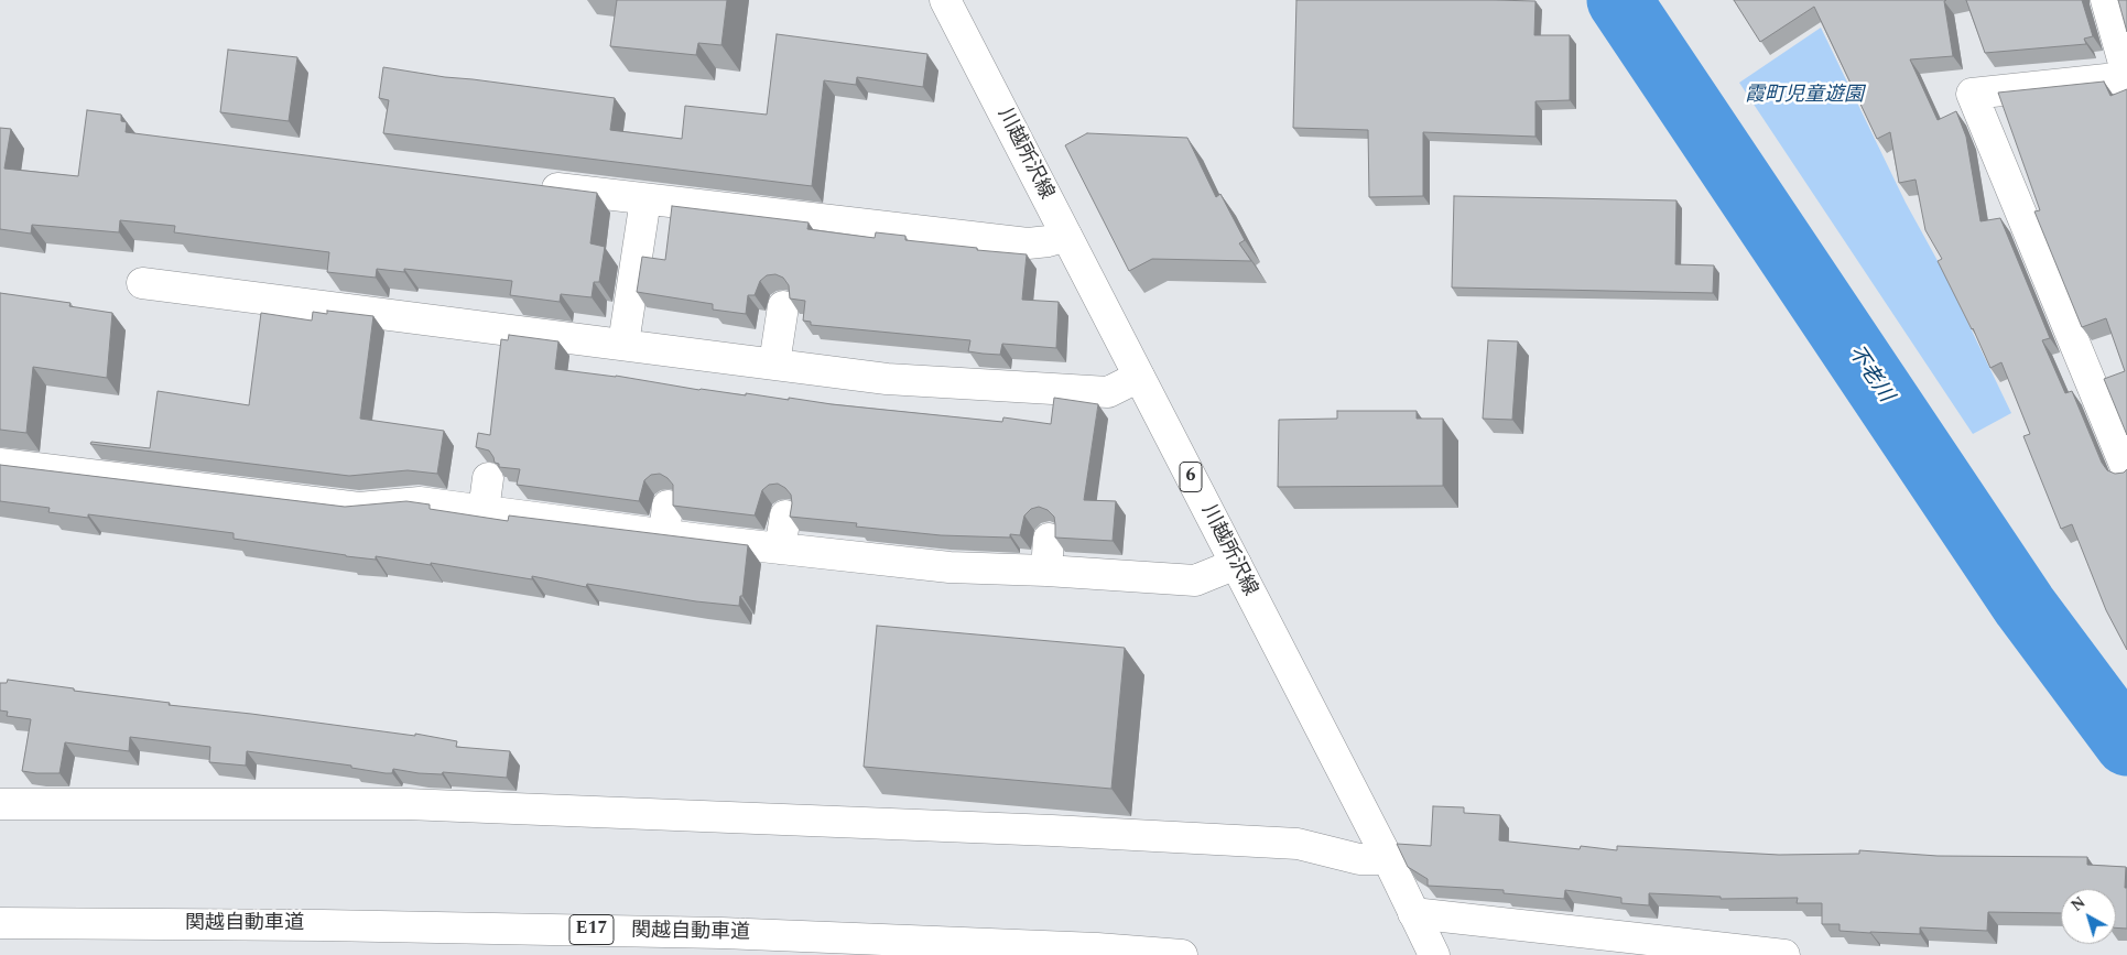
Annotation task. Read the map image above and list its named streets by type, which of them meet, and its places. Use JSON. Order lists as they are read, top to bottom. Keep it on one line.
{"streets":{"main road":["川越所沢線","6","関越自動車道","E17"]},"water":["不老川"],"parks":["霞町児童遊園"],"north":"top left"}
